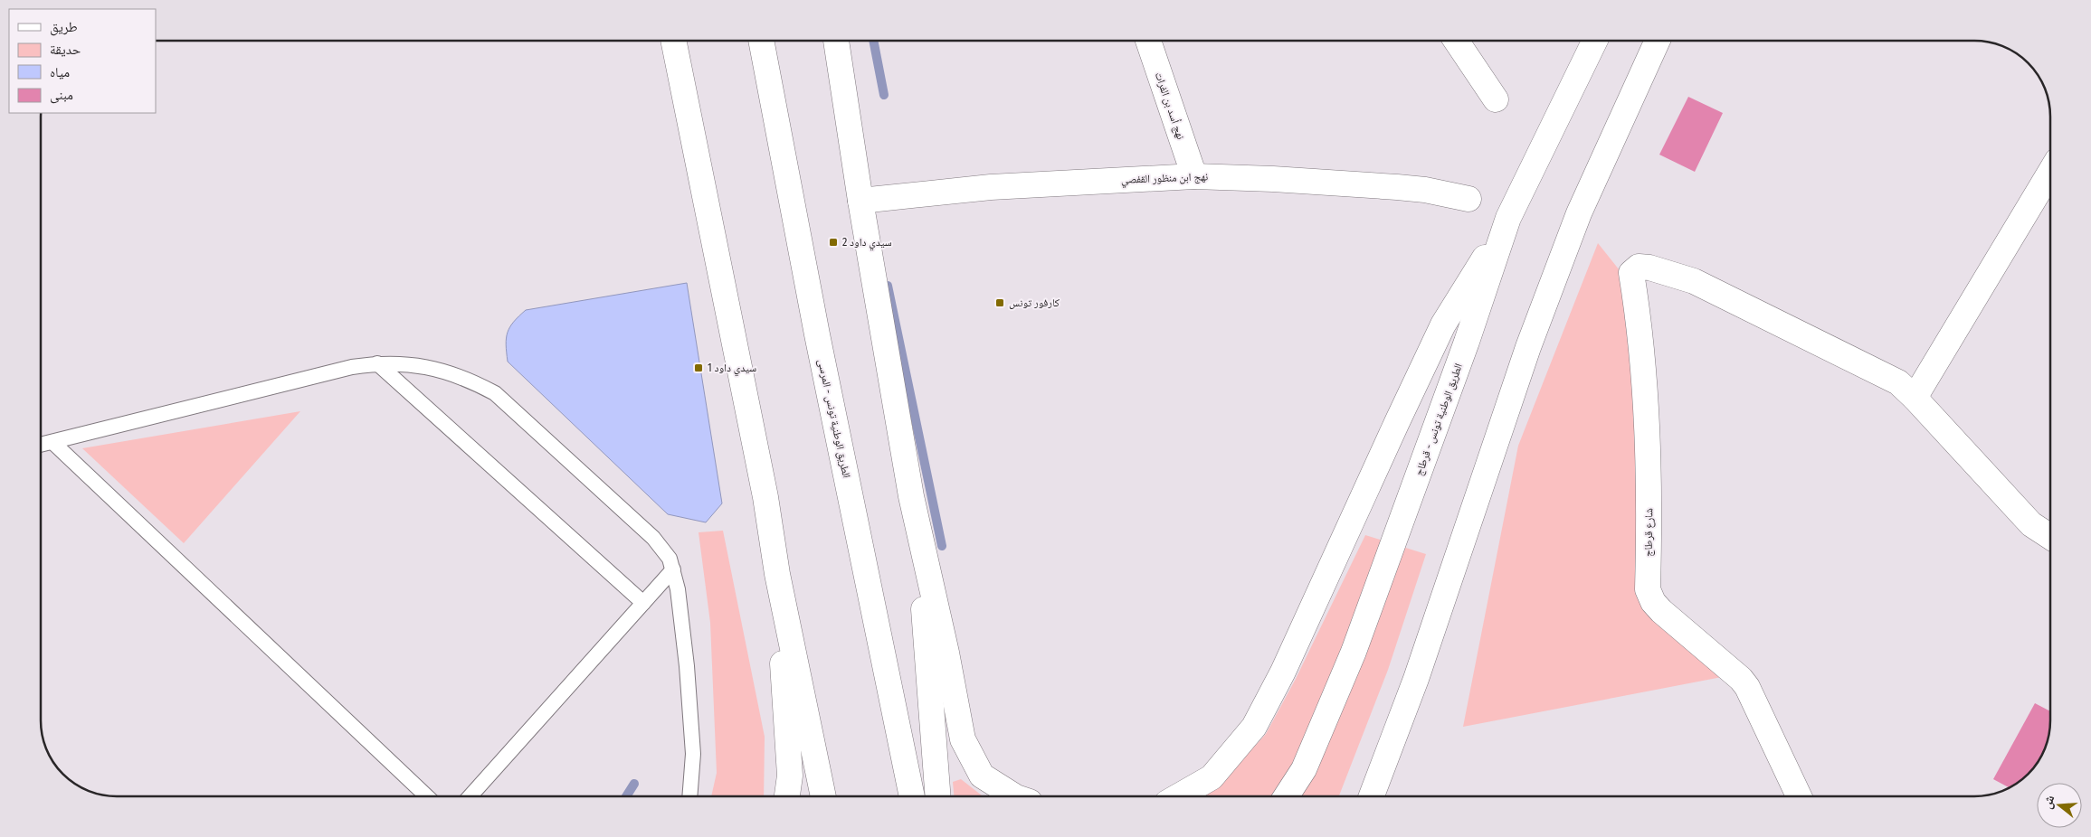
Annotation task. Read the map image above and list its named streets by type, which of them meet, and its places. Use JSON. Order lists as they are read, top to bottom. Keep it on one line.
{"streets":{"main road":["نهج أسد بن الفرات","نهج ابن منظور القفصي","الطريق الوطنية تونس - المرسى","الطريق الوطنية تونس - قرطاج","شارع قرطاج"]},"crossings":[["نهج أسد بن الفرات","نهج ابن منظور القفصي"]],"places":{"transit":["سيدي داود 2","كارفور تونس","سيدي داود 1"]},"legend":["طريق","حديقة","مياه","مبنى"],"north":"left"}
